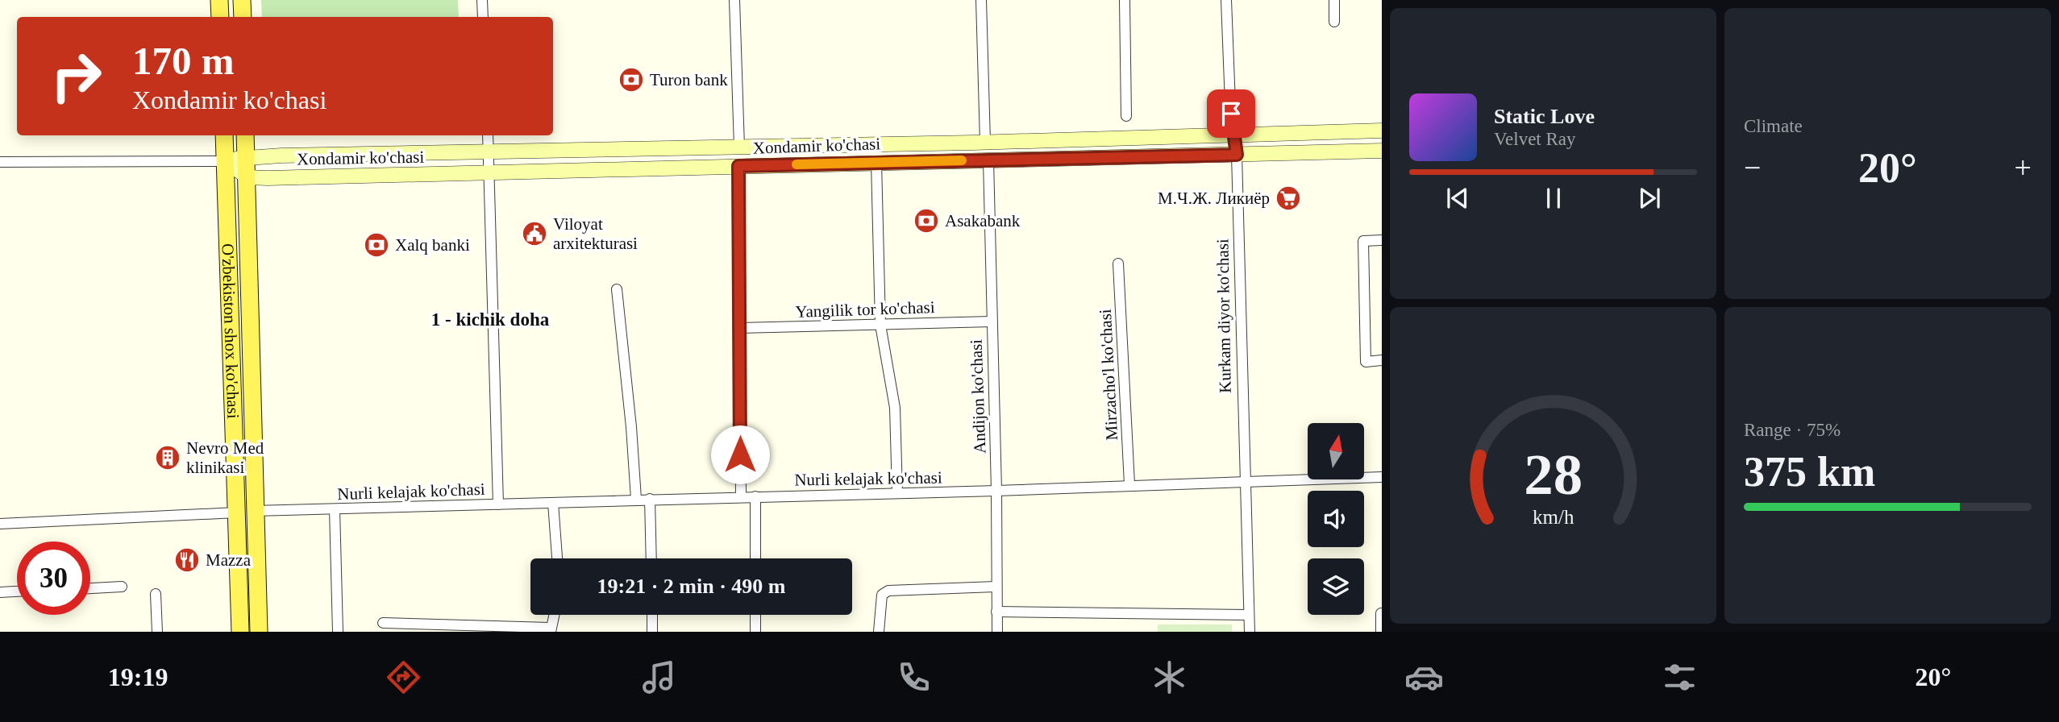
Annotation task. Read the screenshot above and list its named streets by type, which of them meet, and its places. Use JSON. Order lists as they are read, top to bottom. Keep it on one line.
{"streets":{"main road":["Xondamir ko'chasi","Kurkam diyor ko'chasi","O'zbekiston shox ko'chasi"],"street":["Yangilik tor ko'chasi","Mirzacho'l ko'chasi","Andijon ko'chasi","Nurli kelajak ko'chasi"]},"crossings":[["Xondamir ko'chasi","Kurkam diyor ko'chasi"],["Xondamir ko'chasi","O'zbekiston shox ko'chasi"],["Xondamir ko'chasi","Andijon ko'chasi"],["Yangilik tor ko'chasi","Andijon ko'chasi"],["Kurkam diyor ko'chasi","Nurli kelajak ko'chasi"],["O'zbekiston shox ko'chasi","Nurli kelajak ko'chasi"],["Mirzacho'l ko'chasi","Nurli kelajak ko'chasi"],["Andijon ko'chasi","Nurli kelajak ko'chasi"]],"districts":["1 - kichik doha"],"places":{"bank":["Turon bank","Asakabank","Xalq banki"],"supermarket":["М.Ч.Ж. Ликиёр"],"public building":["Viloyat arxitekturasi"],"building":["Nevro Med klinikasi"],"restaurant":["Mazza"]},"north":"top","page":{"tile":["Climate",["Range · 75%","375 km"]],"turn":["170 m","Xondamir ko'chasi"],"song":["Static Love","Velvet Ray"],"heat":["−","20°","+"],"limit":"30","trip":"19:21 · 2 min · 490 m","tabs":["19:19","20°"],"gauge":["28","km/h"]}}
